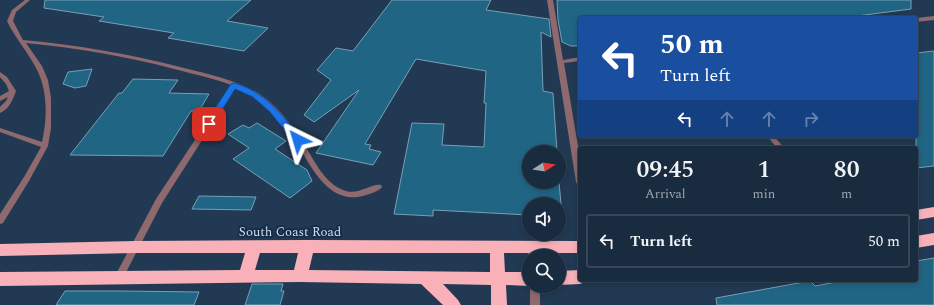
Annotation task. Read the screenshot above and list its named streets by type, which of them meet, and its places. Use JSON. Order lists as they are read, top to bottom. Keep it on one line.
{"streets":{"highway":["South Coast Road"]},"north":"right","page":{"turn":["50 m","Turn left"],"eta":["09:45","Arrival","1","min","80","m"],"list":[{"name":"Turn left","value":"50 m"}]}}
